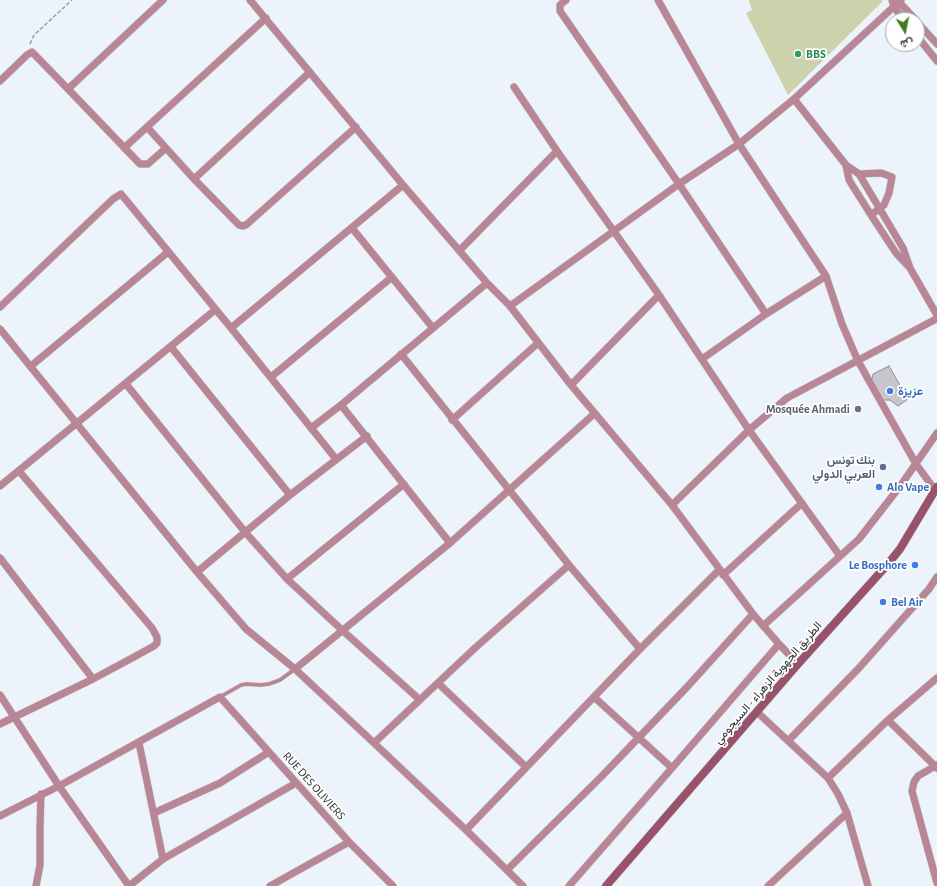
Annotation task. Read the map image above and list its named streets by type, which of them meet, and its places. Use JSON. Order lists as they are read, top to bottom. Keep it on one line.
{"streets":{"main road":["الطريق الجهوية الزهراء - السيجومي"],"street":["RUE DES OLIVIERS"]},"places":["BBS","عزيزة","Mosquée Ahmadi","بنك تونس العربي الدولي","Alo Vape","Le Bosphore","Bel Air"],"north":"bottom"}
